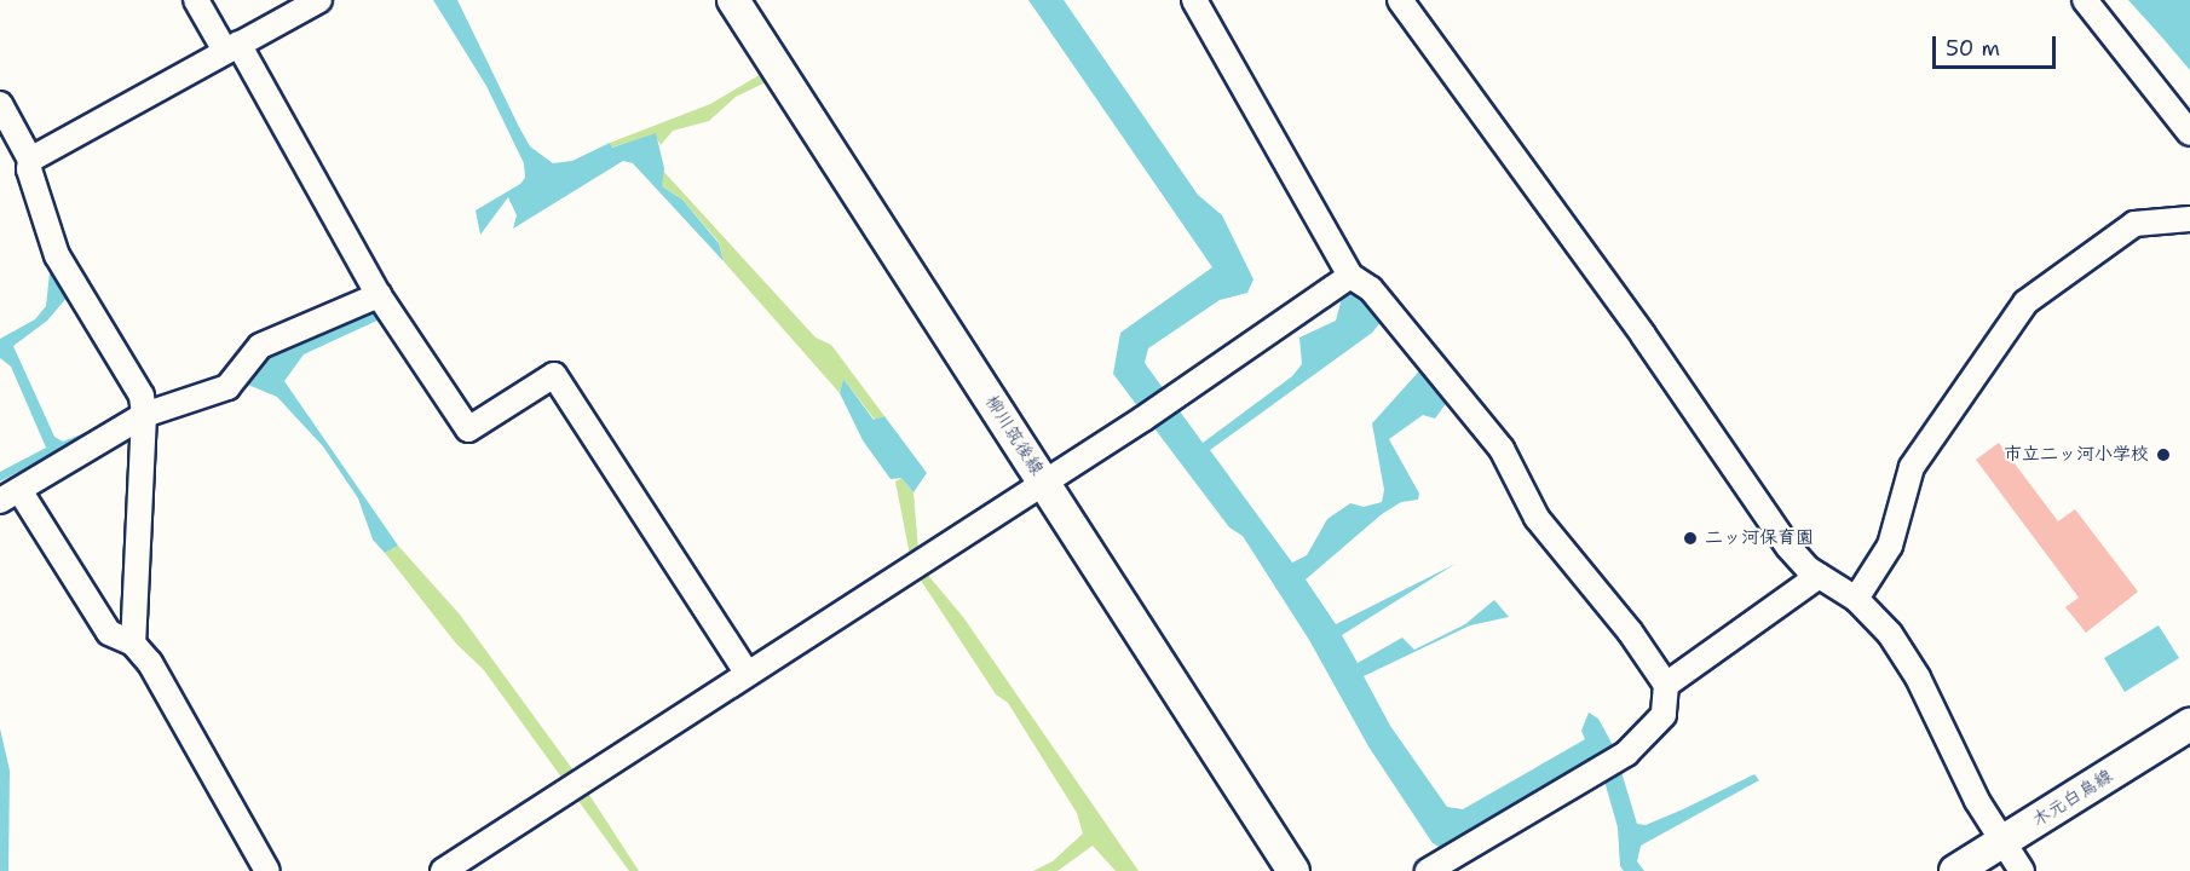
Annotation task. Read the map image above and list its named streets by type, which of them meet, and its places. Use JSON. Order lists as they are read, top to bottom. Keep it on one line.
{"streets":{"main road":["柳川筑後線","木元白鳥線"]},"places":["市立二ッ河小学校","二ッ河保育園"],"scale_bar":"50 m"}
